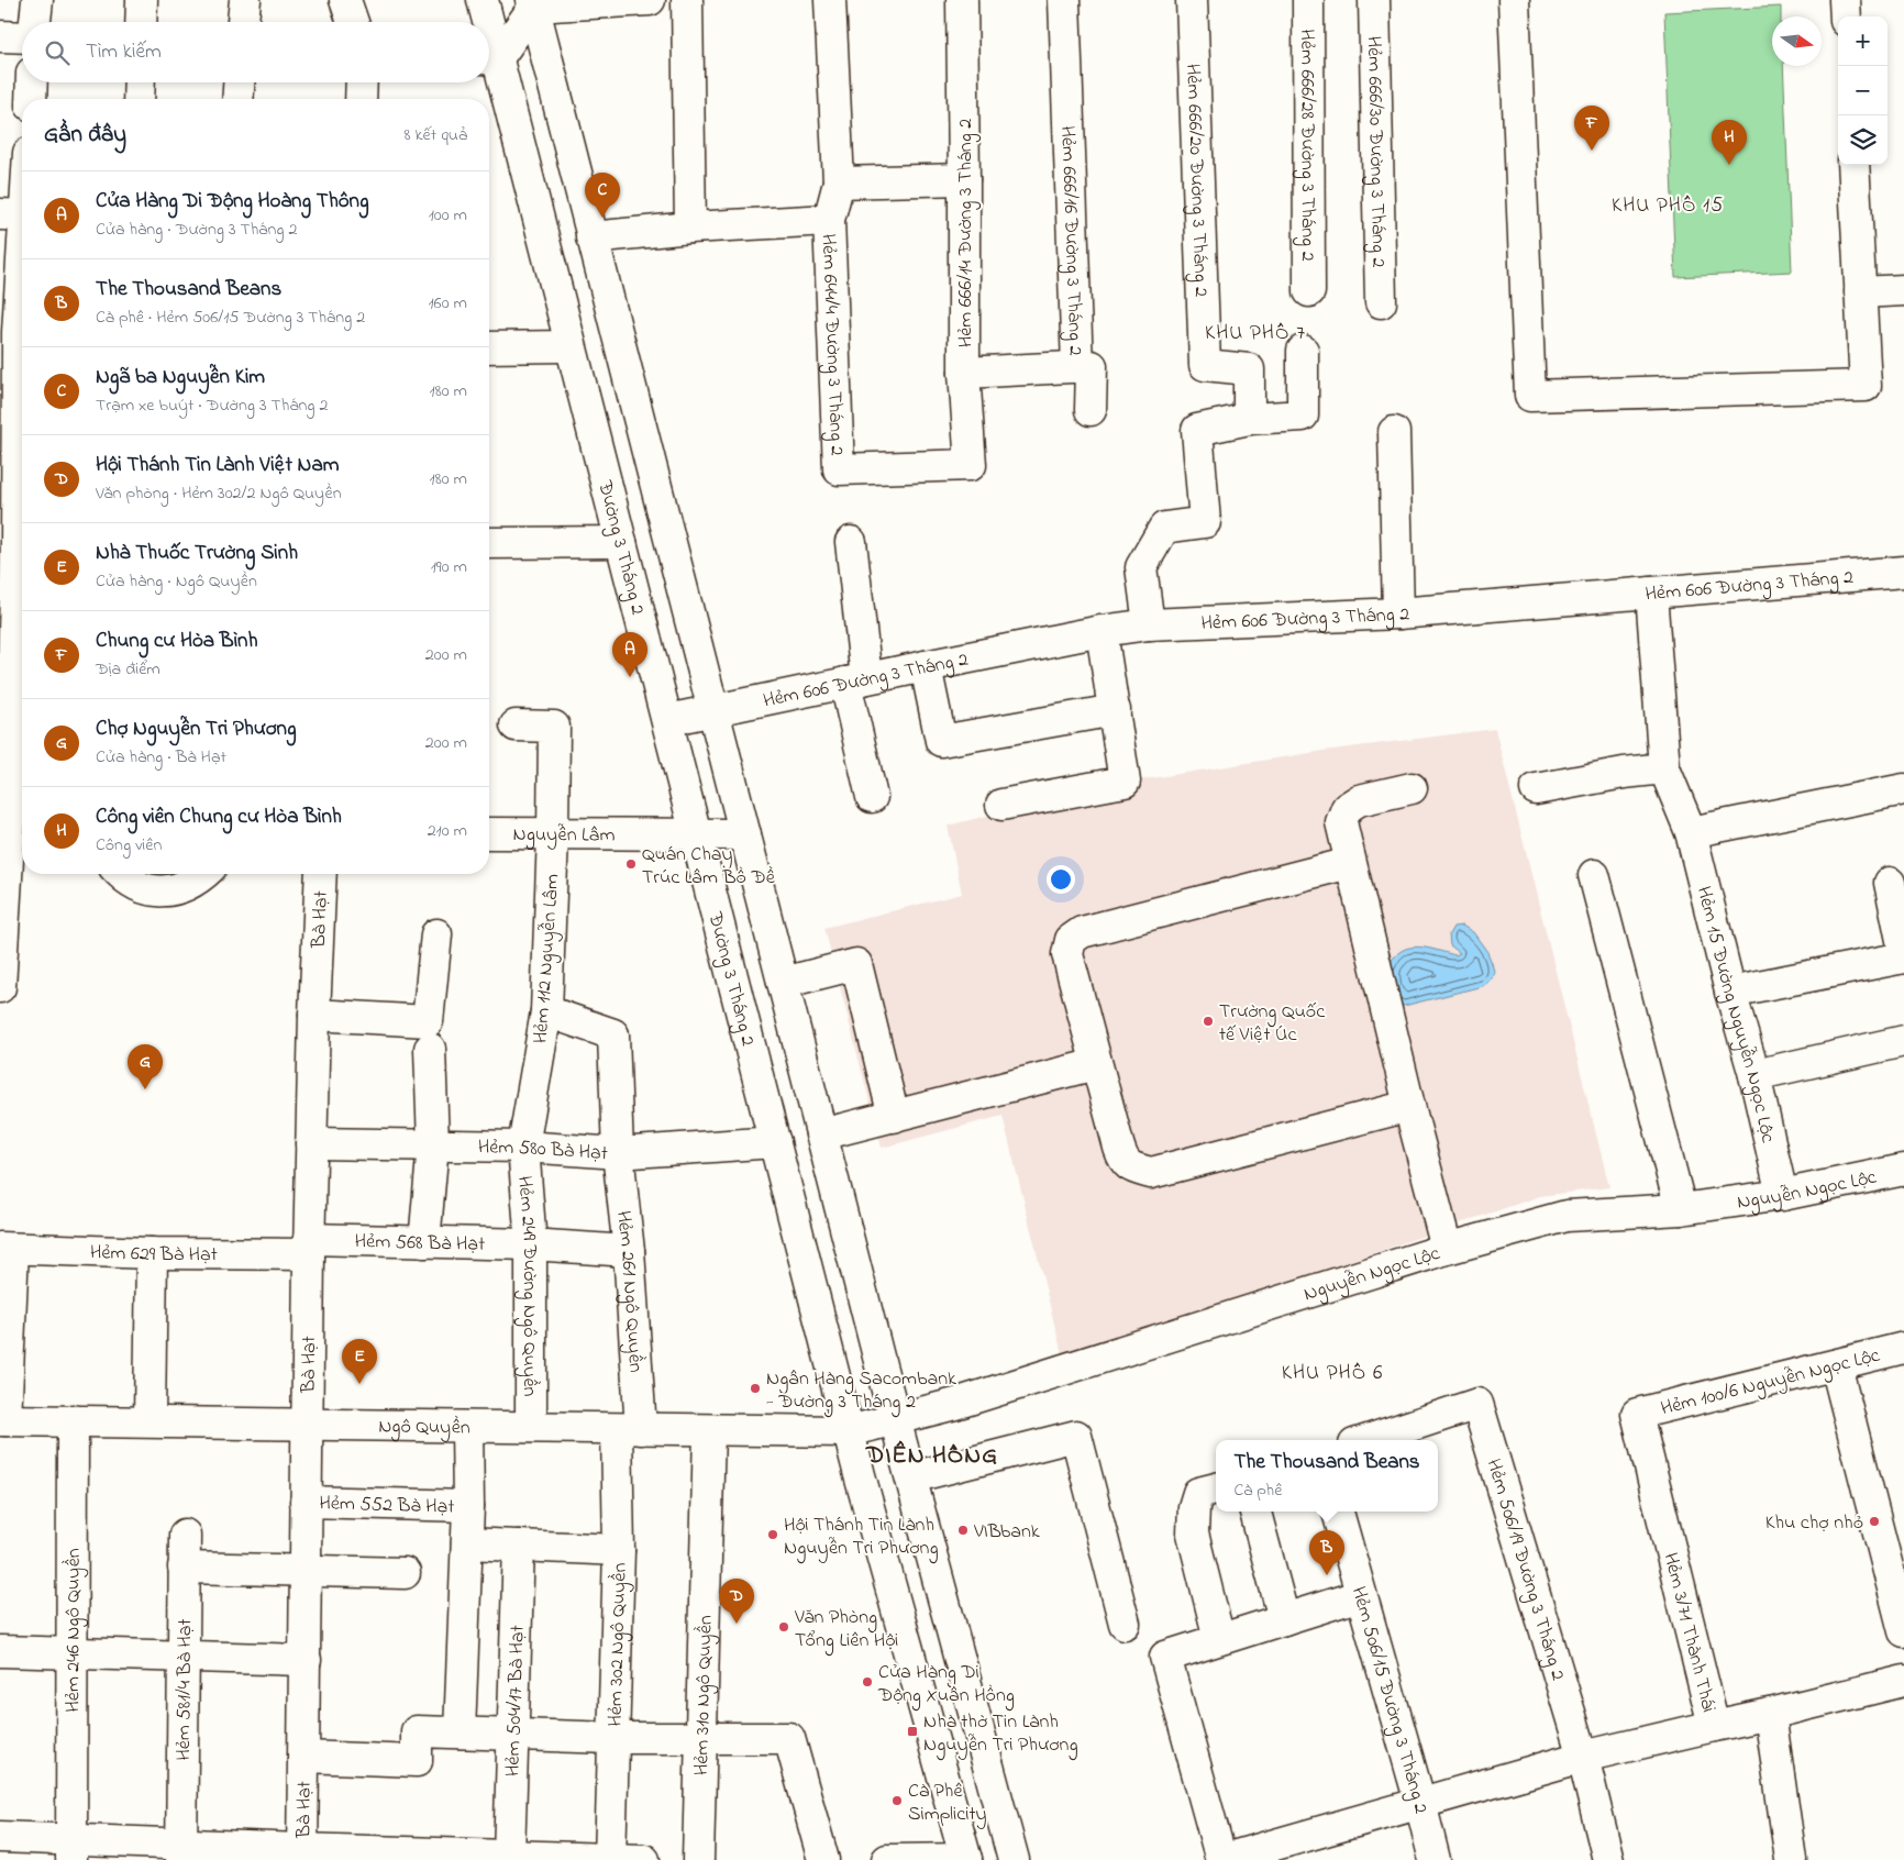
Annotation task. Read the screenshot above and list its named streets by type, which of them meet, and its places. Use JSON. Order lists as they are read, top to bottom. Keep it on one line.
{"streets":{"street":["Hẻm 666/28 Đường 3 Tháng 2","Hẻm 666/30 Đường 3 Tháng 2","Hẻm 666/20 Đường 3 Tháng 2","Hẻm 666/14 Đường 3 Tháng 2","Hẻm 666/16 Đường 3 Tháng 2","Hẻm 644/4 Đường 3 Tháng 2","Đường 3 Tháng 2","Hẻm 606 Đường 3 Tháng 2","Nguyễn Lâm","Bà Hạt","Hẻm 112 Nguyễn Lâm","Hẻm 15 Đường Nguyễn Ngọc Lộc","Hẻm 580 Bà Hạt","Nguyễn Ngọc Lộc","Hẻm 568 Bà Hạt","Hẻm 629 Bà Hạt","Hẻm 249 Đường Ngô Quyền","Hẻm 261 Ngô Quyền","Hẻm 100/6 Nguyễn Ngọc Lộc","Ngô Quyền","Hẻm 552 Bà Hạt","Hẻm 506/19 Đường 3 Tháng 2","Hẻm 246 Ngô Quyền","Hẻm 3/71 Thành Thái","Hẻm 302 Ngô Quyền","Hẻm 581/4 Bà Hạt","Hẻm 310 Ngô Quyền","Hẻm 506/15 Đường 3 Tháng 2","Hẻm 504/17 Bà Hạt"]},"crossings":[["Hẻm 666/14 Đường 3 Tháng 2","Hẻm 666/16 Đường 3 Tháng 2"],["Hẻm 666/14 Đường 3 Tháng 2","Hẻm 644/4 Đường 3 Tháng 2"],["Đường 3 Tháng 2","Hẻm 606 Đường 3 Tháng 2"],["Đường 3 Tháng 2","Nguyễn Lâm"],["Đường 3 Tháng 2","Hẻm 580 Bà Hạt"],["Đường 3 Tháng 2","Nguyễn Ngọc Lộc"],["Đường 3 Tháng 2","Ngô Quyền"],["Hẻm 606 Đường 3 Tháng 2","Hẻm 15 Đường Nguyễn Ngọc Lộc"],["Nguyễn Lâm","Hẻm 112 Nguyễn Lâm"],["Bà Hạt","Hẻm 580 Bà Hạt"],["Bà Hạt","Hẻm 568 Bà Hạt"],["Bà Hạt","Hẻm 629 Bà Hạt"],["Bà Hạt","Ngô Quyền"],["Bà Hạt","Hẻm 552 Bà Hạt"],["Hẻm 112 Nguyễn Lâm","Hẻm 580 Bà Hạt"],["Hẻm 112 Nguyễn Lâm","Hẻm 249 Đường Ngô Quyền"],["Hẻm 112 Nguyễn Lâm","Hẻm 261 Ngô Quyền"],["Hẻm 15 Đường Nguyễn Ngọc Lộc","Nguyễn Ngọc Lộc"],["Hẻm 580 Bà Hạt","Hẻm 249 Đường Ngô Quyền"],["Hẻm 580 Bà Hạt","Hẻm 261 Ngô Quyền"],["Nguyễn Ngọc Lộc","Ngô Quyền"],["Hẻm 568 Bà Hạt","Hẻm 629 Bà Hạt"],["Hẻm 568 Bà Hạt","Hẻm 249 Đường Ngô Quyền"],["Hẻm 568 Bà Hạt","Hẻm 261 Ngô Quyền"],["Hẻm 249 Đường Ngô Quyền","Ngô Quyền"],["Hẻm 261 Ngô Quyền","Ngô Quyền"],["Hẻm 261 Ngô Quyền","Hẻm 302 Ngô Quyền"],["Hẻm 100/6 Nguyễn Ngọc Lộc","Hẻm 3/71 Thành Thái"],["Ngô Quyền","Hẻm 246 Ngô Quyền"],["Ngô Quyền","Hẻm 302 Ngô Quyền"],["Ngô Quyền","Hẻm 310 Ngô Quyền"]],"districts":["KHU PHỐ 15","KHU PHỐ 7","KHU PHỐ 6","DIÊN HỒNG"],"places":{"other":["Quán Chay Trúc Lâm Bồ Đề","Trường Quốc tế Việt Úc","Ngân Hàng Sacombank - Đường 3 Tháng 2","Khu chợ nhỏ","VIBbank","Hội Thánh Tin Lành Nguyễn Tri Phương","Văn Phòng Tổng Liên Hội","Cửa Hàng Di Động Xuân Hồng","Cà Phê Simplicity"],"transit":["Nhà thờ Tin Lành Nguyễn Tri Phương"]},"north":"right","page":{"map_buttons":["+","−"],"search":"Tìm kiếm","heading":["Gần đây","8 kết quả"],"pins":["F","H","C","A","G","E","B","D"],"list":[{"mark":"A","name":"Cửa Hàng Di Động Hoàng Thông","note":"Cửa hàng · Đường 3 Tháng 2","value":"100 m"},{"mark":"B","name":"The Thousand Beans","note":"Cà phê · Hẻm 506/15 Đường 3 Tháng 2","value":"160 m"},{"mark":"C","name":"Ngã ba Nguyễn Kim","note":"Trạm xe buýt · Đường 3 Tháng 2","value":"180 m"},{"mark":"D","name":"Hội Thánh Tin Lành Việt Nam","note":"Văn phòng · Hẻm 302/2 Ngô Quyền","value":"180 m"},{"mark":"E","name":"Nhà Thuốc Trường Sinh","note":"Cửa hàng · Ngô Quyền","value":"190 m"},{"mark":"F","name":"Chung cư Hòa Bình","note":"Địa điểm","value":"200 m"},{"mark":"G","name":"Chợ Nguyễn Tri Phương","note":"Cửa hàng · Bà Hạt","value":"200 m"},{"mark":"H","name":"Công viên Chung cư Hòa Bình","note":"Công viên","value":"210 m"}],"popup":["The Thousand Beans","Cà phê"]}}
